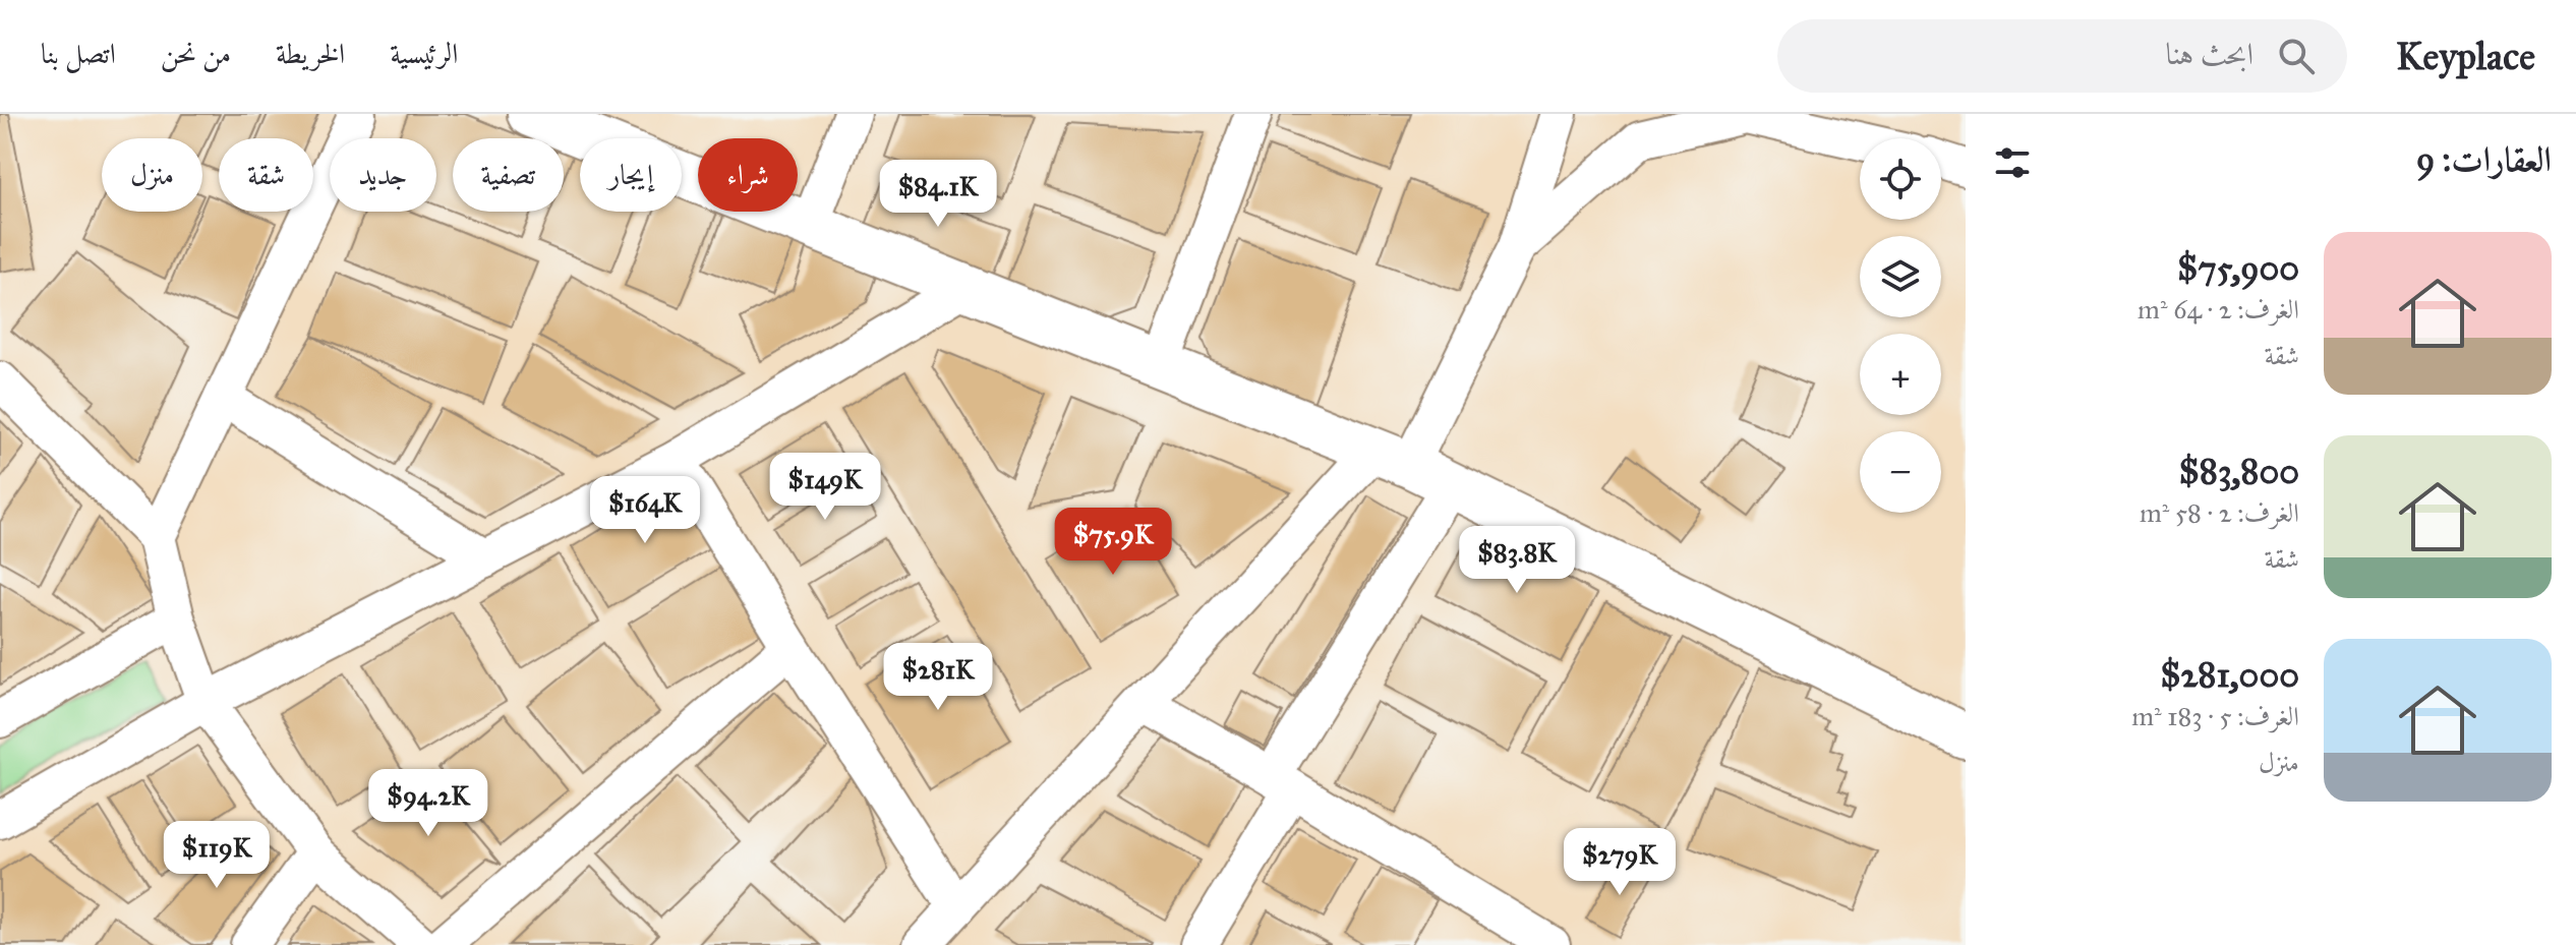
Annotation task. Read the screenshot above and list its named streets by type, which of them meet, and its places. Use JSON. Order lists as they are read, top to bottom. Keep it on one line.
{"page":{"header":"Keyplace","search":"ابحث هنا","nav":["الرئيسية","الخريطة","من نحن","اتصل بنا"],"heading":"العقارات: 9","map_buttons":["+","−"],"chip":["شراء","إيجار","تصفية","جديد","شقة","منزل"],"price":["$84.1K","$149K","$164K","$75.9K","$83.8K","$281K","$94.2K","$119K","$279K"],"list":[{"name":"$75,900","note":"الغرف: 2 · 64 m² · شقة"},{"name":"$83,800","note":"الغرف: 2 · 58 m² · شقة"},{"name":"$281,000","note":"الغرف: 5 · 183 m² · منزل"}]}}
